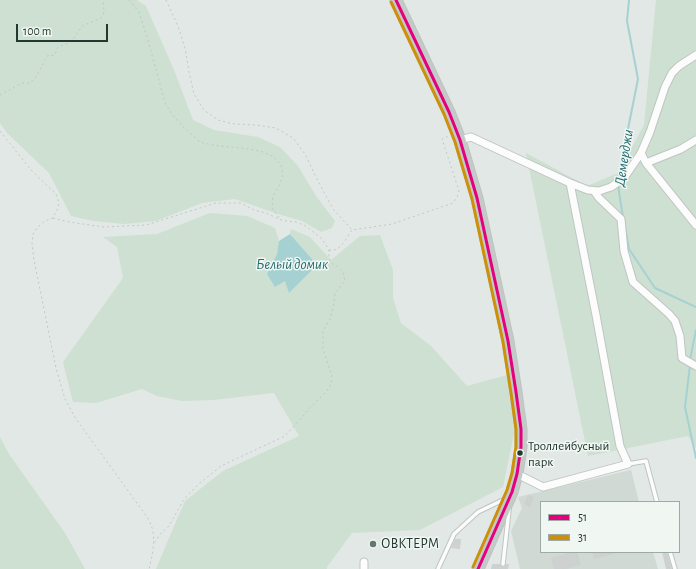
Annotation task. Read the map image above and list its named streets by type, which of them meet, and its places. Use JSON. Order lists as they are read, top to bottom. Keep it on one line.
{"water":["Демерджи","Белый домик"],"places":["Троллейбусный парк","ОВКТЕРМ"],"lines":["transit line 51","transit line 31"],"legend":["51","31"],"scale_bar":"100 m"}
